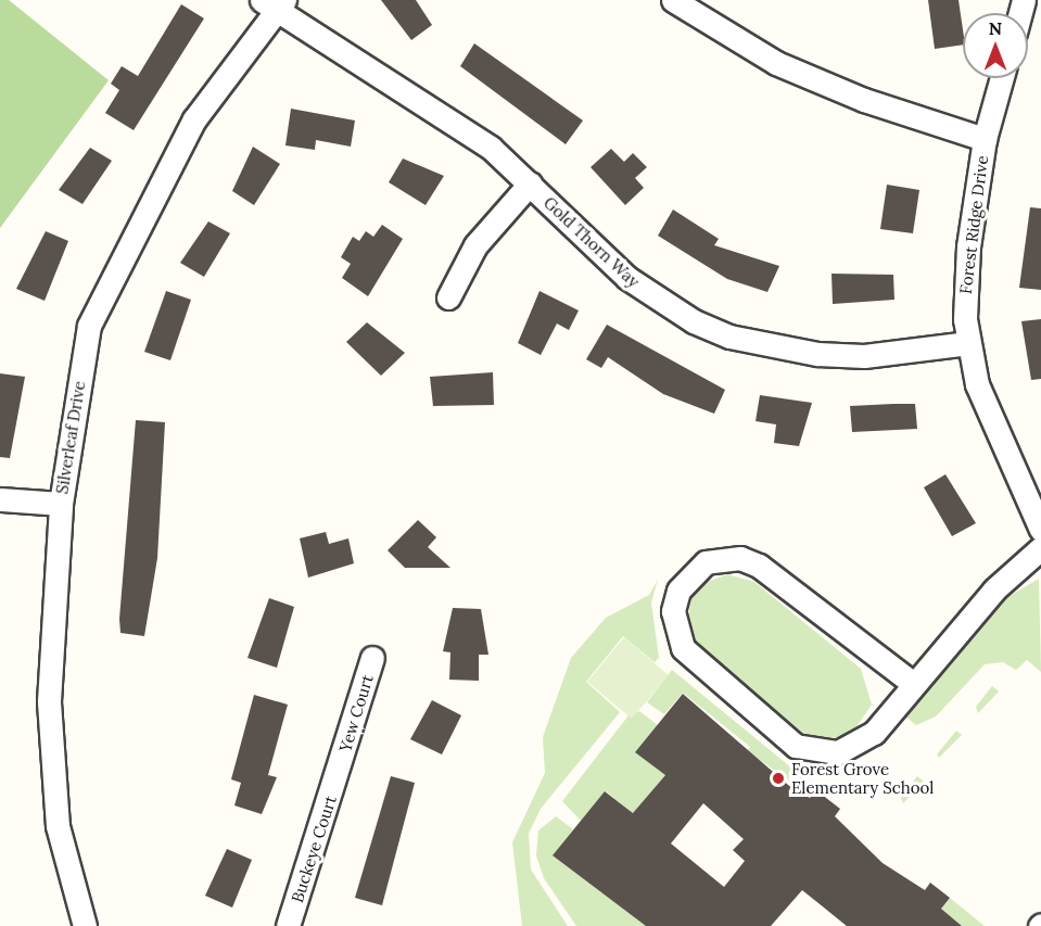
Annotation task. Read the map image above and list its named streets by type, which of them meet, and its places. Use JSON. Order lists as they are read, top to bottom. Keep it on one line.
{"streets":{"street":["Forest Ridge Drive","Gold Thorn Way","Silverleaf Drive","Yew Court","Buckeye Court"]},"crossings":[["Forest Ridge Drive","Gold Thorn Way"],["Gold Thorn Way","Silverleaf Drive"],["Yew Court","Buckeye Court"]],"places":["Forest Grove Elementary School"],"north":"top"}
